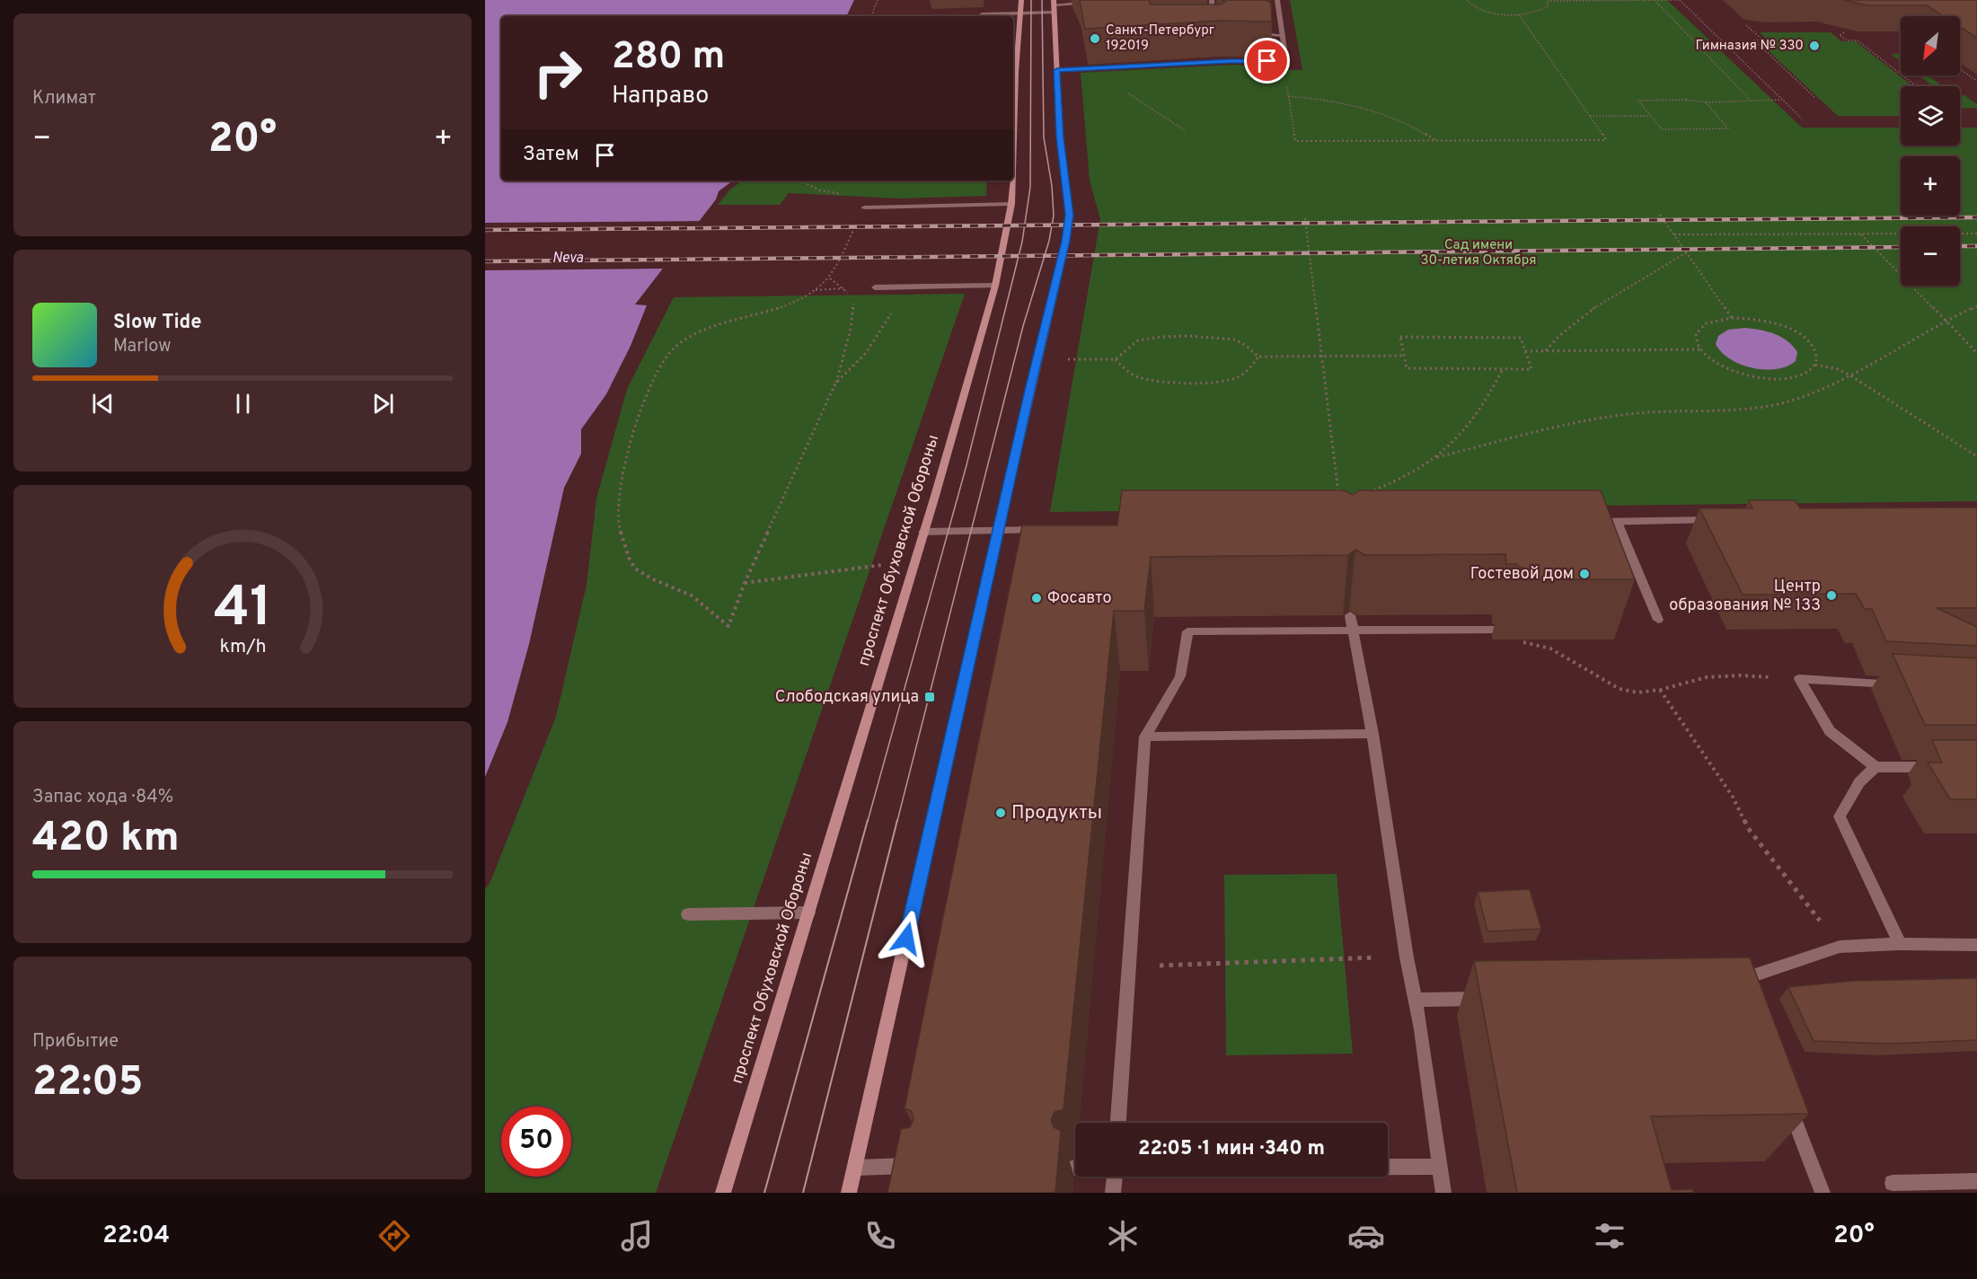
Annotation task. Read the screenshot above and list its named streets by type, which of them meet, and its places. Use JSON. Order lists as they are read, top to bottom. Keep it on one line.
{"streets":{"main road":["проспект Обуховской Обороны"]},"water":["Neva"],"parks":["Сад имени 30-летия Октября"],"places":{"other":["Санкт-Петербург 192019","Гимназия № 330","Гостевой дом","Центр образования № 133","Фосавто","Продукты"],"transit":["Слободская улица"]},"north":"bottom left","page":{"tile":["Климат",["Запас хода · 84%","420 km"],["Прибытие","22:05"]],"map_buttons":["+","−"],"turn":["280 m","Направо"],"heat":["−","20°","+"],"then":"Затем","song":["Slow Tide","Marlow"],"limit":"50","trip":"22:05 · 1 мин · 340 m","tabs":["22:04","20°"],"gauge":["41","km/h"]}}
